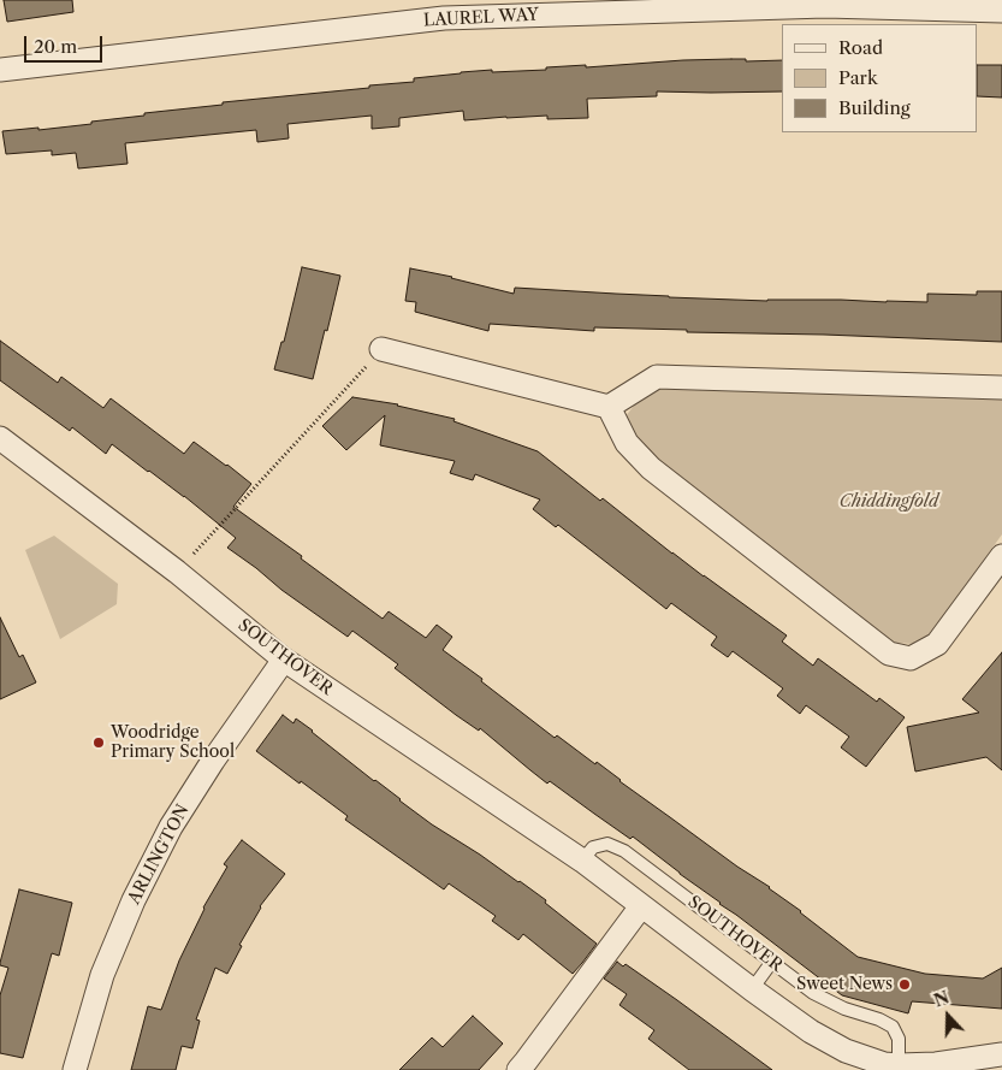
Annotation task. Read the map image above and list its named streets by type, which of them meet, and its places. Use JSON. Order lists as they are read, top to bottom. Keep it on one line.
{"streets":{"street":["LAUREL WAY","SOUTHOVER","ARLINGTON"]},"crossings":[["SOUTHOVER","ARLINGTON"]],"parks":["Chiddingfold"],"places":["Woodridge Primary School","Sweet News"],"legend":["Road","Park","Building"],"scale_bar":"20 m","north":"top"}
